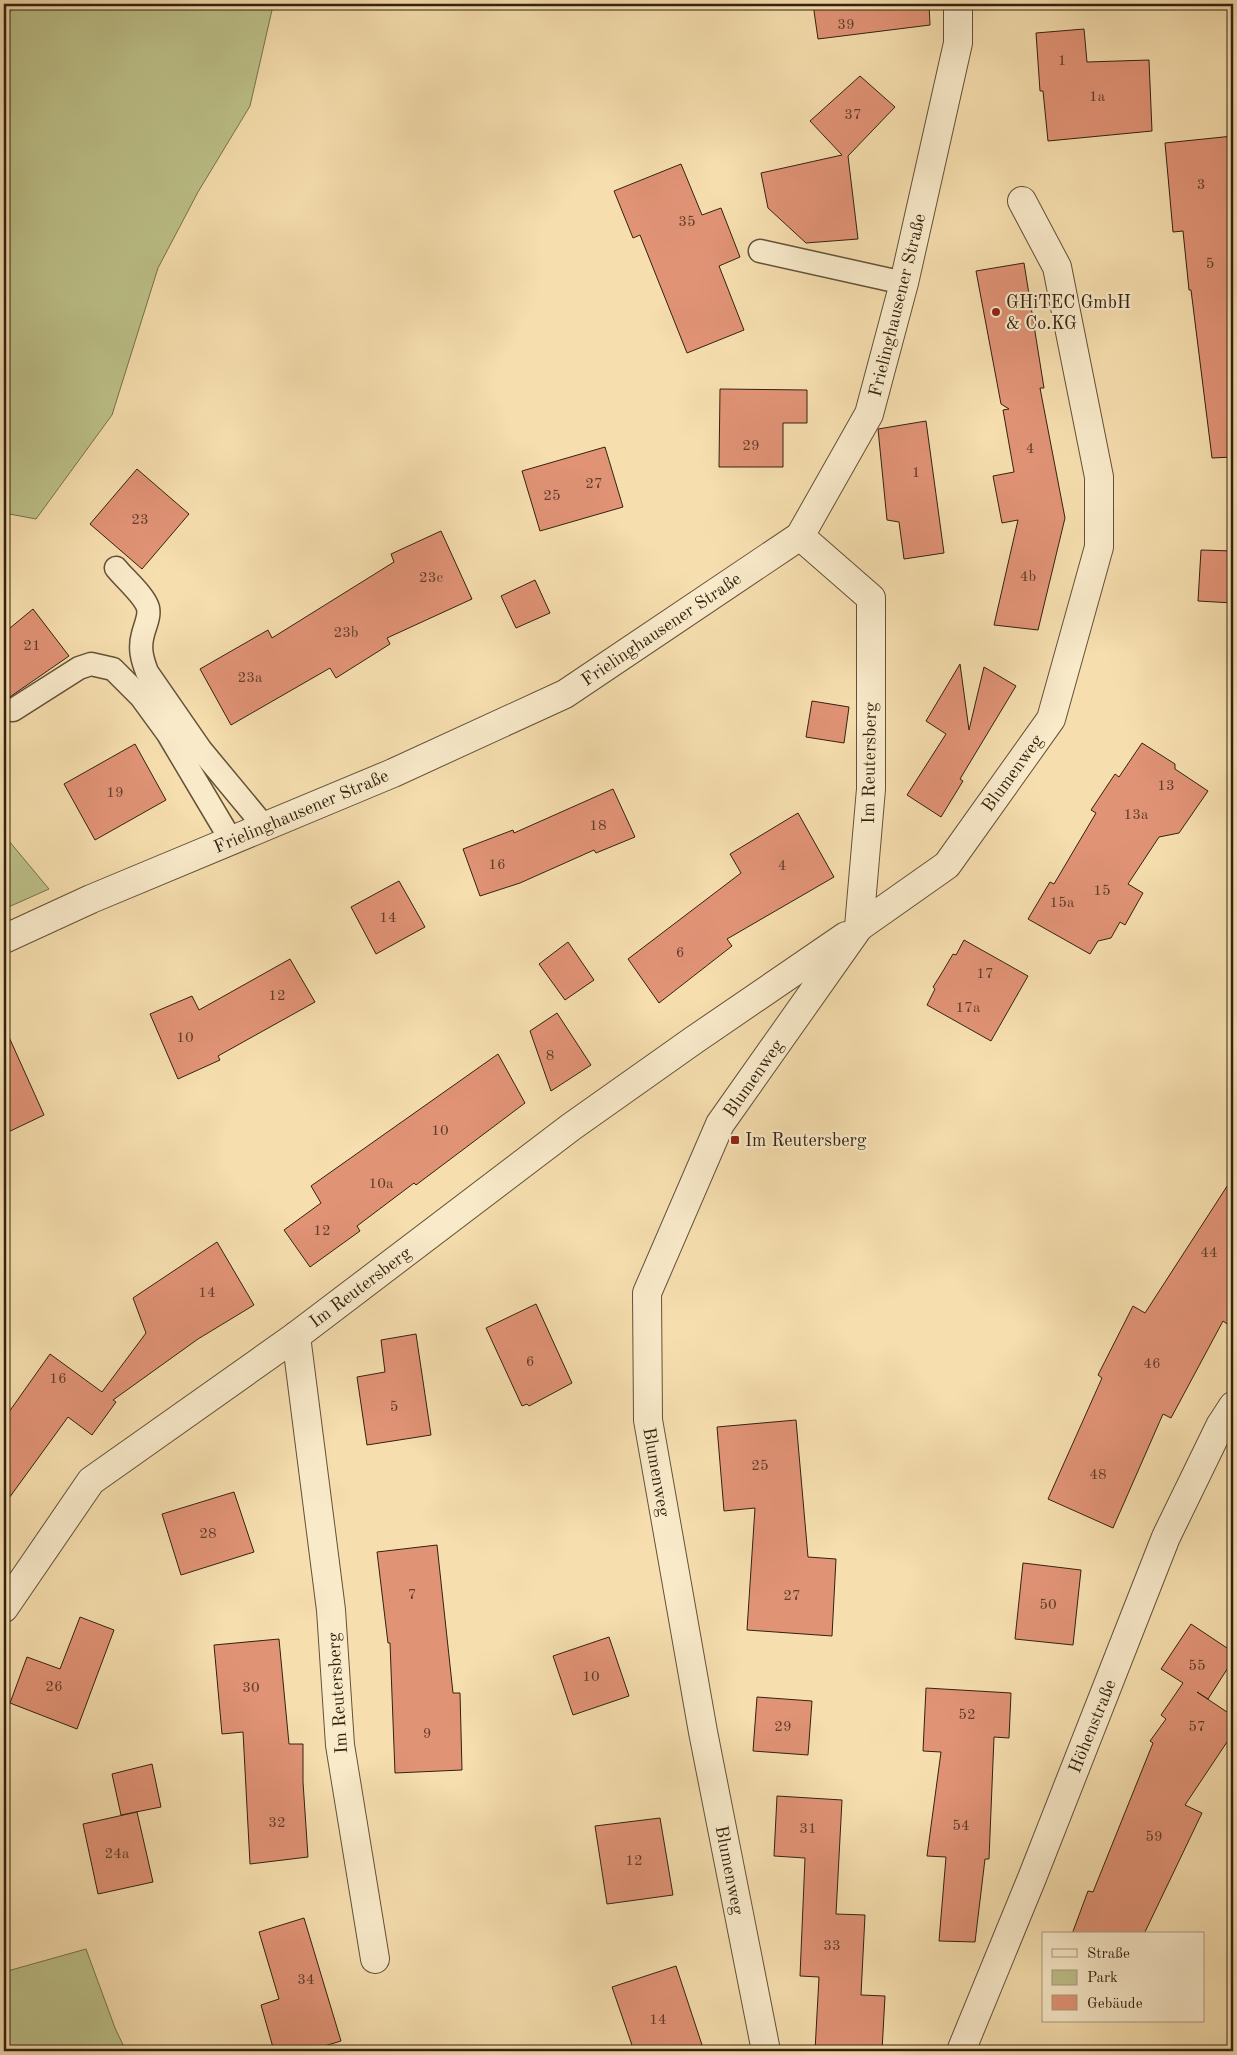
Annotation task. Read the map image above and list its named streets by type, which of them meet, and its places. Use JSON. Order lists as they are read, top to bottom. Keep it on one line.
{"streets":{"street":["Frielinghausener Straße","Im Reutersberg","Blumenweg","Höhenstraße"]},"crossings":[["Frielinghausener Straße","Im Reutersberg"],["Im Reutersberg","Blumenweg"]],"places":{"other":["GHiTEC GmbH & Co.KG"],"transit":["Im Reutersberg"]},"house_numbers":["39","1","1a","37","3","35","5","29","4","1","27","25","23","4b","23c","23b","21","23a","13","19","13a","18","16","4","15","15a","14","6","17","12","17a","10","8","10","10a","12","44","14","6","46","16","5","25","48","28","7","27","50","55","10","26","30","52","29","57","9","32","54","31","59","24a","12","33","34","14"],"legend":["Straße","Park","Gebäude"]}
